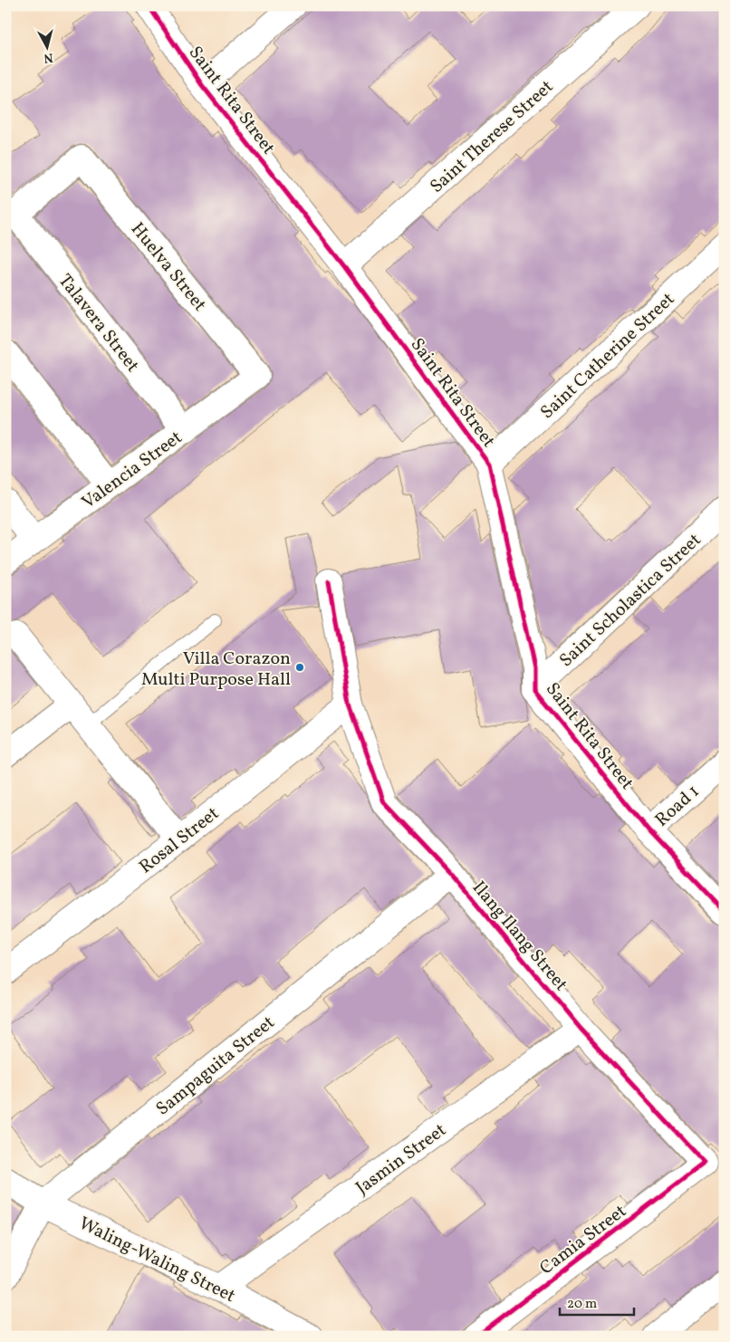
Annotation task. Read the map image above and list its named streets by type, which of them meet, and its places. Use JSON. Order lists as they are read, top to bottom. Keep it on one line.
{"streets":{"street":["Saint Rita Street","Saint Therese Street","Huelva Street","Talavera Street","Saint Catherine Street","Valencia Street","Saint Scholastica Street","Road 1","Rosal Street","Ilang Ilang Street","Sampaguita Street","Jasmin Street","Camia Street","Waling-Waling Street"]},"crossings":[["Saint Rita Street","Saint Therese Street"],["Saint Rita Street","Saint Catherine Street"],["Saint Rita Street","Saint Scholastica Street"],["Saint Rita Street","Road 1"],["Huelva Street","Talavera Street"],["Huelva Street","Valencia Street"],["Talavera Street","Valencia Street"],["Rosal Street","Ilang Ilang Street"],["Ilang Ilang Street","Sampaguita Street"],["Ilang Ilang Street","Jasmin Street"],["Ilang Ilang Street","Camia Street"],["Sampaguita Street","Waling-Waling Street"],["Jasmin Street","Waling-Waling Street"]],"places":["Villa Corazon Multi Purpose Hall"],"scale_bar":"20 m","north":"bottom"}
